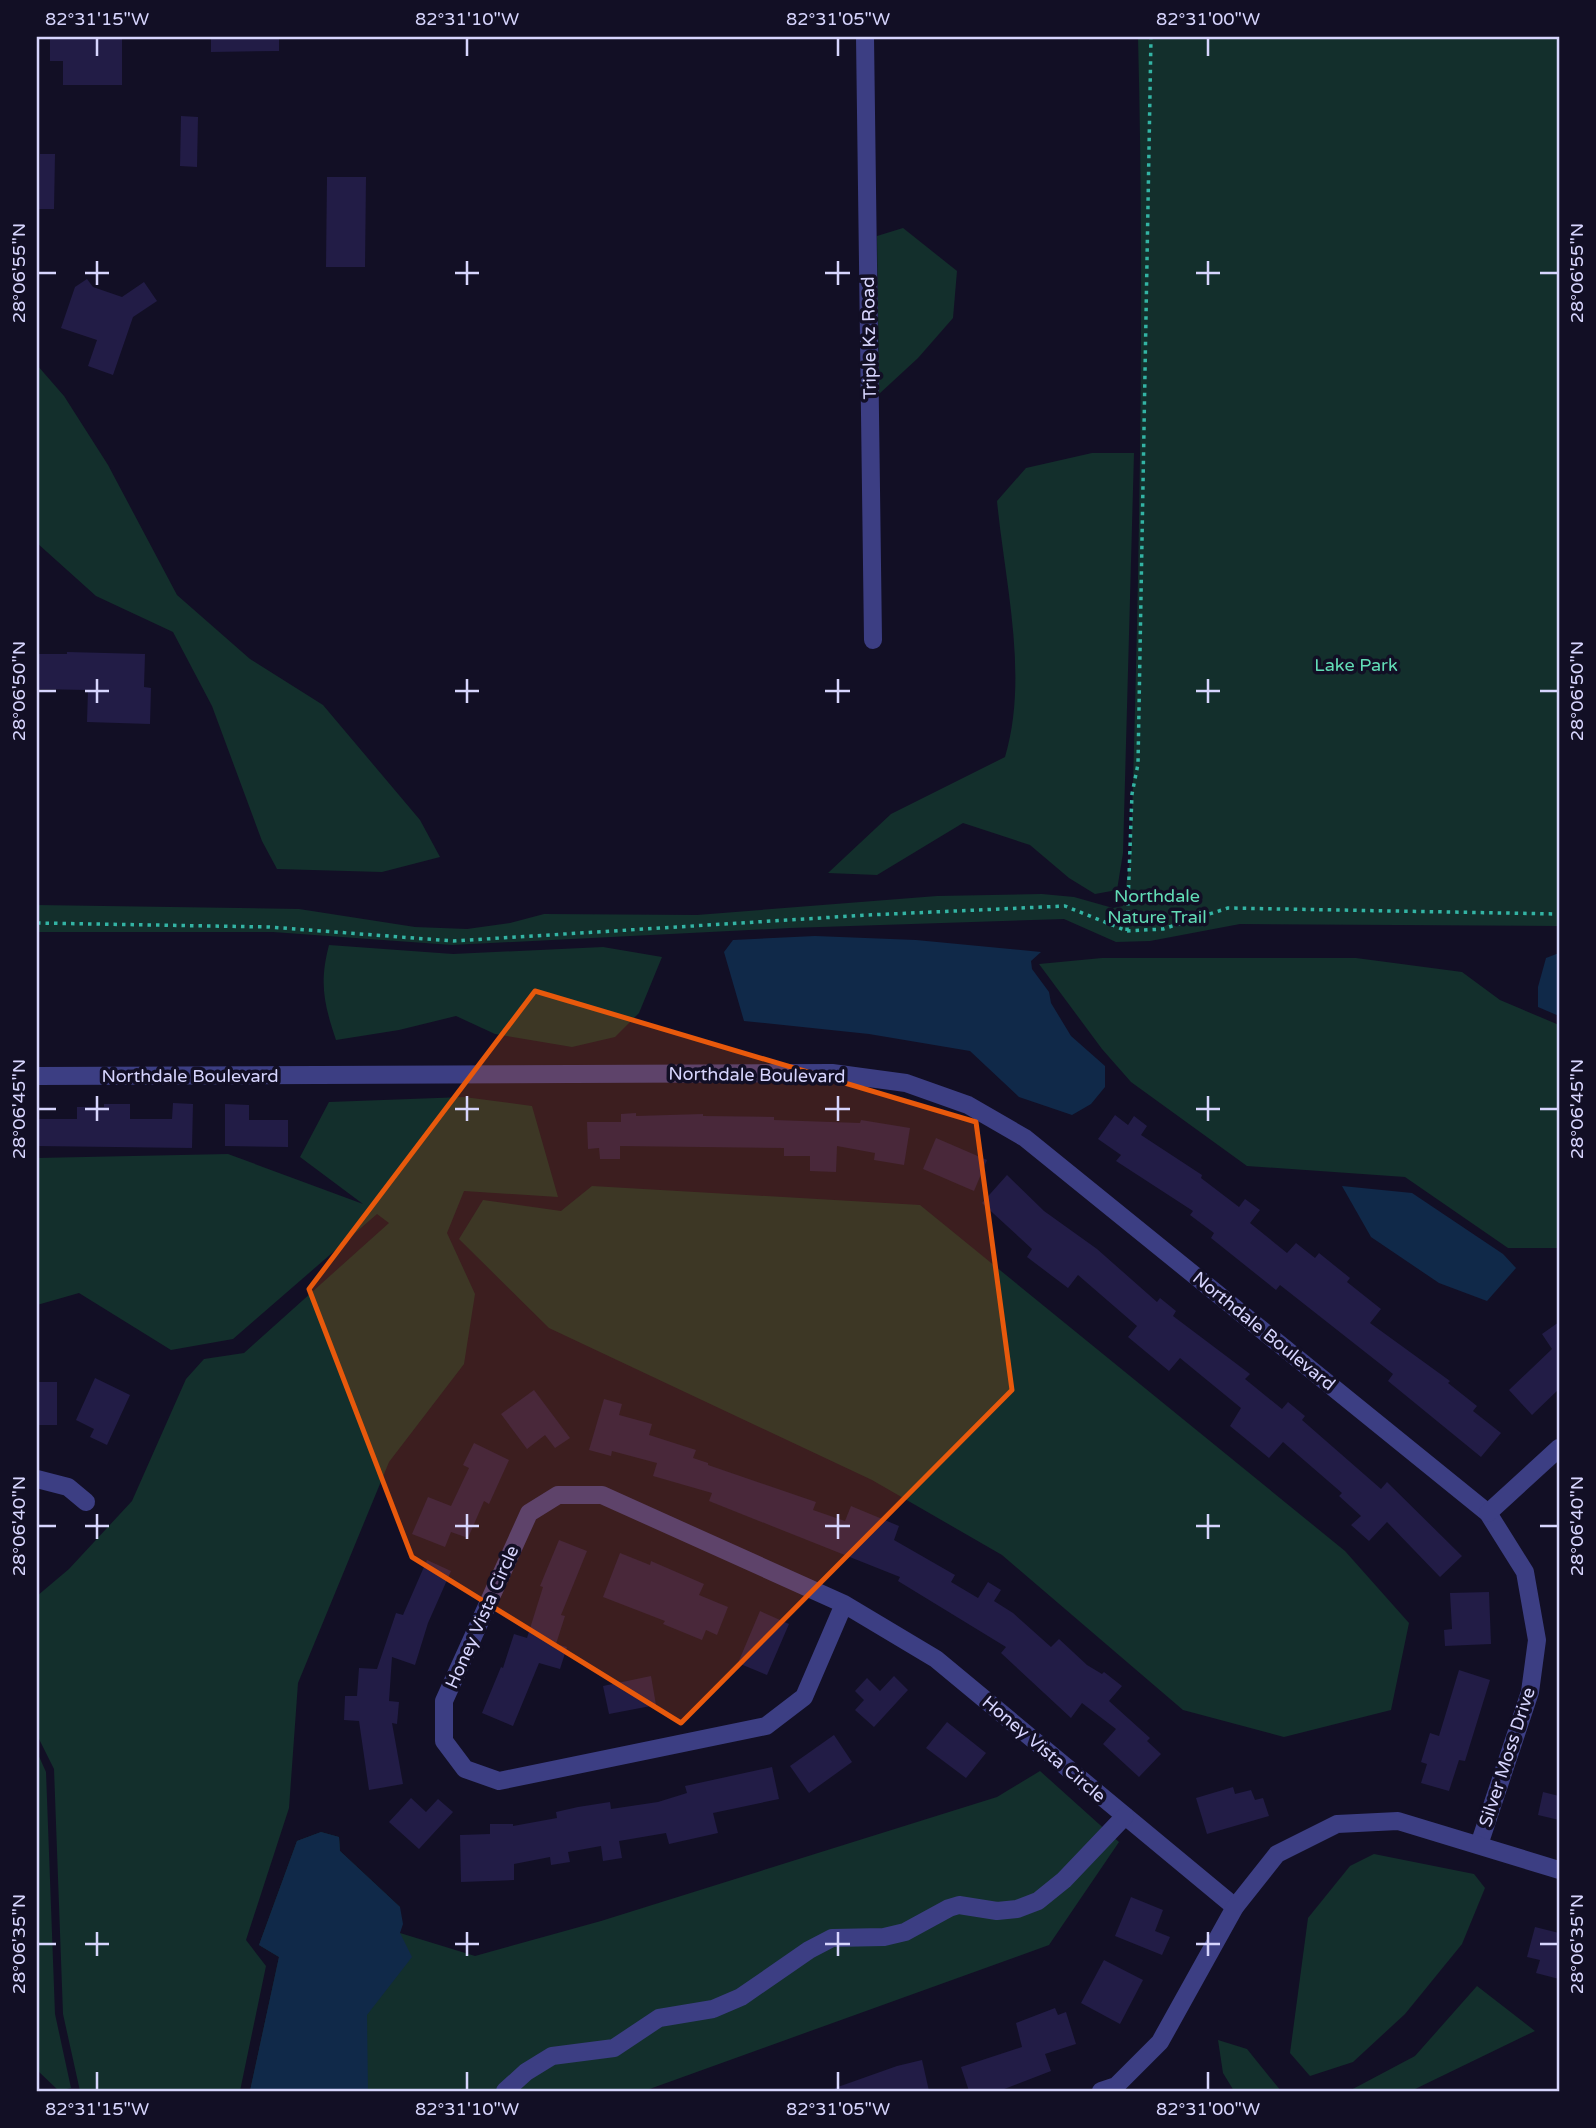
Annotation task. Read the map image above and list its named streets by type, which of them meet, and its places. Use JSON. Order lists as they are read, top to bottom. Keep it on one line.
{"streets":{"street":["Triple Kz Road","Northdale Boulevard","Honey Vista Circle","Silver Moss Drive"]},"crossings":[["Northdale Boulevard","Silver Moss Drive"]],"parks":["Lake Park","Northdale Nature Trail"],"coordinates":["82°31'15\"W","82°31'10\"W","82°31'05\"W","82°31'00\"W","28°06'55\"N","28°06'50\"N","28°06'45\"N","28°06'40\"N","28°06'35\"N"]}
